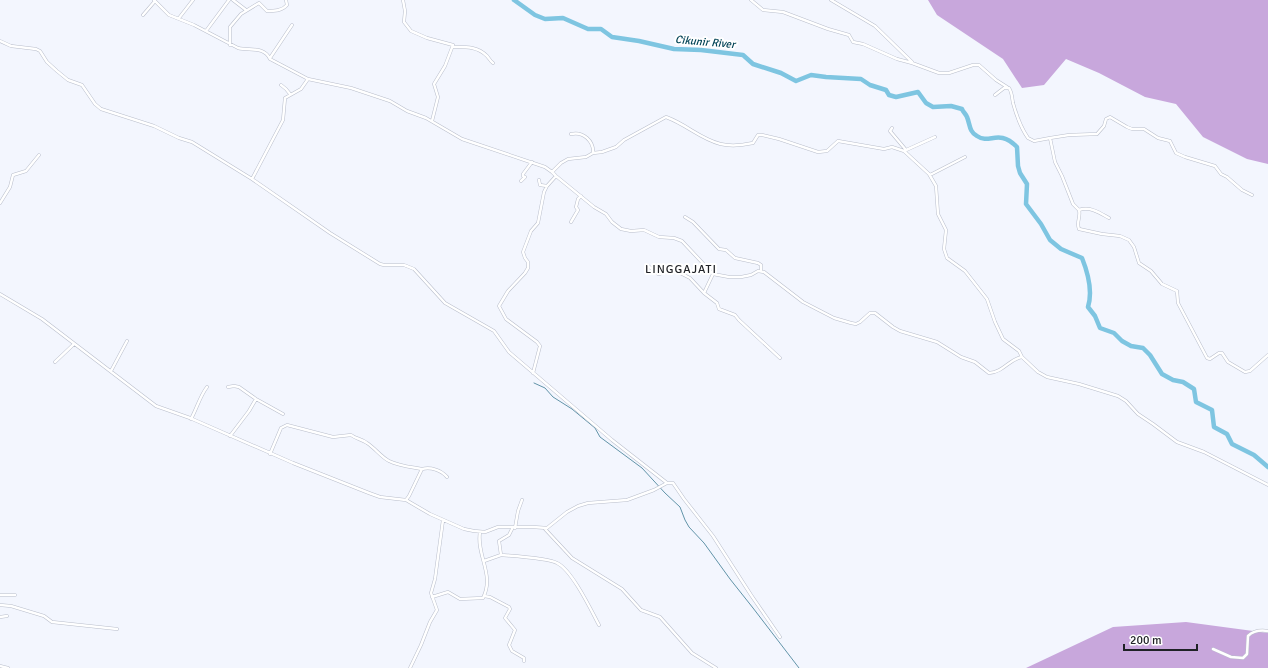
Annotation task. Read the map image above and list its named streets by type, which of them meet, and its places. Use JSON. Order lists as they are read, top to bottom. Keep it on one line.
{"districts":["LINGGAJATI"],"water":["Cikunir River"],"scale_bar":"200 m"}
